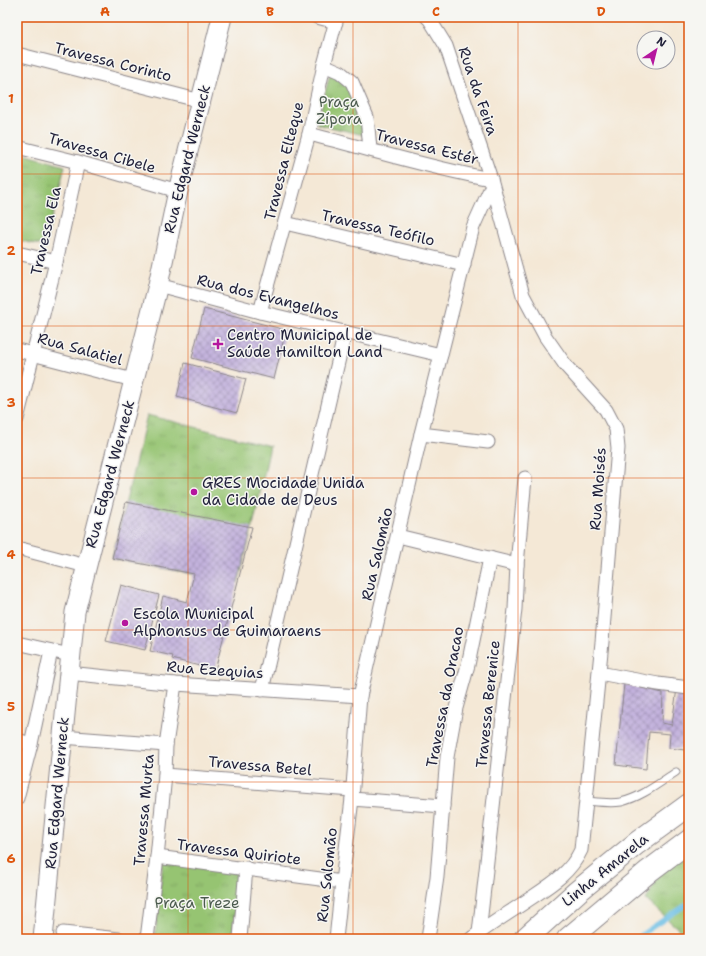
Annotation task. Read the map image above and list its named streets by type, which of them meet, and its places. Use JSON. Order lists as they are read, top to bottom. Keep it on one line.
{"streets":{"highway":["Linha Amarela"],"main road":["Rua Edgard Werneck"],"street":["Travessa Corinto","Rua da Feira","Travessa Estér","Travessa Cibele","Travessa Elteque","Travessa Teófilo","Travessa Ela","Rua dos Evangelhos","Rua Salatiel","Rua Moisés","Rua Salomão","Rua Ezequias","Travessa da Oracao","Travessa Berenice","Travessa Betel","Travessa Murta","Travessa Quiriote"]},"crossings":[["Travessa Corinto","Rua Edgard Werneck"],["Rua da Feira","Travessa Estér"],["Rua da Feira","Rua Moisés"],["Rua da Feira","Rua Salomão"],["Travessa Estér","Travessa Elteque"],["Travessa Estér","Rua Moisés"],["Travessa Estér","Rua Salomão"],["Travessa Cibele","Rua Edgard Werneck"],["Travessa Cibele","Travessa Ela"],["Rua Edgard Werneck","Rua dos Evangelhos"],["Rua Edgard Werneck","Rua Salatiel"],["Rua Edgard Werneck","Rua Ezequias"],["Travessa Elteque","Travessa Teófilo"],["Travessa Elteque","Rua dos Evangelhos"],["Travessa Teófilo","Rua Salomão"],["Travessa Ela","Rua Salatiel"],["Rua dos Evangelhos","Rua Salomão"],["Rua Moisés","Rua Salomão"],["Rua Moisés","Travessa Berenice"],["Rua Salomão","Rua Ezequias"],["Rua Salomão","Travessa Betel"],["Rua Salomão","Travessa Quiriote"],["Rua Ezequias","Travessa Murta"],["Travessa da Oracao","Travessa Betel"],["Travessa Betel","Travessa Murta"],["Travessa Murta","Travessa Quiriote"]],"parks":["Praça Zípora","Praça Treze"],"places":{"health":["Centro Municipal de Saúde Hamilton Land"],"other":["GRES Mocidade Unida da Cidade de Deus","Escola Municipal Alphonsus de Guimaraens"]},"north":"top right","grid":{"columns":["A","B","C","D"],"rows":["1","2","3","4","5","6"]}}
